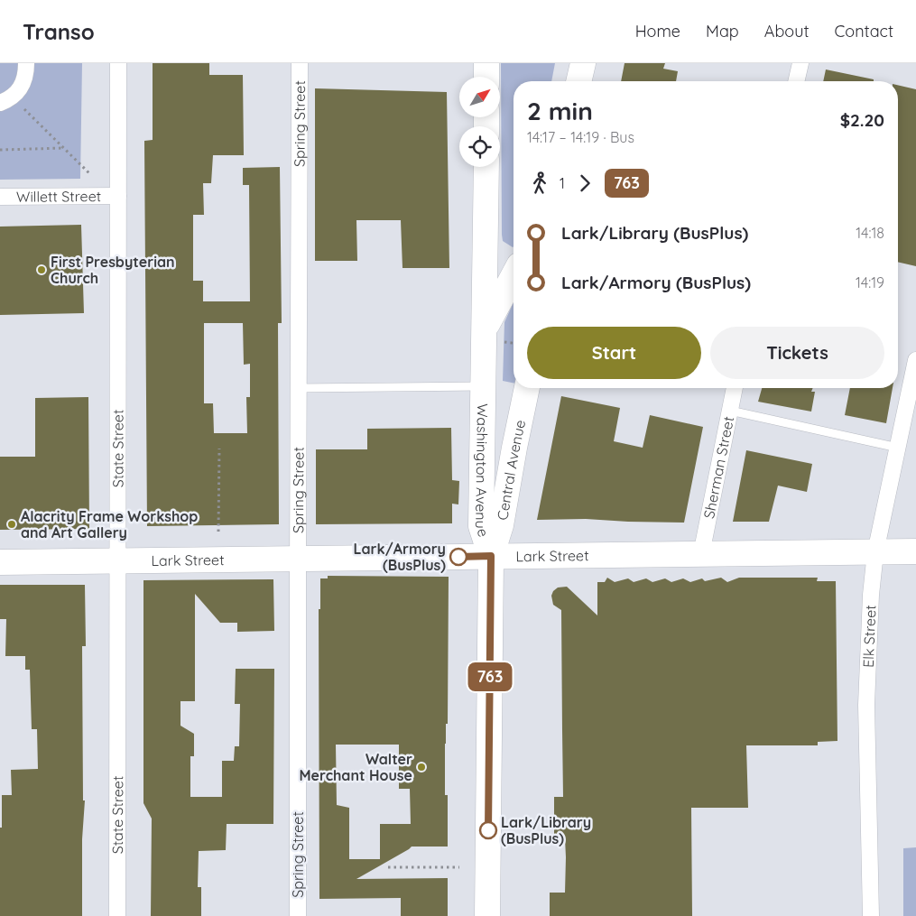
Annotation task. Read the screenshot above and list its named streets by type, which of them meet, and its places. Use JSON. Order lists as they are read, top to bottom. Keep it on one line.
{"streets":{"main road":["Washington Avenue","Central Avenue","Lark Street"],"street":["Spring Street","Willett Street","State Street","Sherman Street","Elk Street"]},"crossings":[["Spring Street","Lark Street"],["Willett Street","State Street"],["State Street","Lark Street"],["Sherman Street","Lark Street"],["Washington Avenue","Central Avenue"],["Washington Avenue","Lark Street"],["Central Avenue","Lark Street"],["Lark Street","Elk Street"]],"places":["First Presbyterian Church","Alacrity Frame Workshop and Art Gallery","Lark/Armory (BusPlus)","Walter Merchant House","Lark/Library (BusPlus)"],"lines":["bus line 763"],"north":"top right","page":{"header":"Transo","nav":["Home","Map","About","Contact"],"on_map":"763","heading":["2 min","14:17 – 14:19 · Bus","$2.20"],"legs":["1","763"],"list":[{"name":"Lark/Library (BusPlus)","value":"14:18"},{"name":"Lark/Armory (BusPlus)","value":"14:19"}],"buttons":["Start","Tickets"]}}
